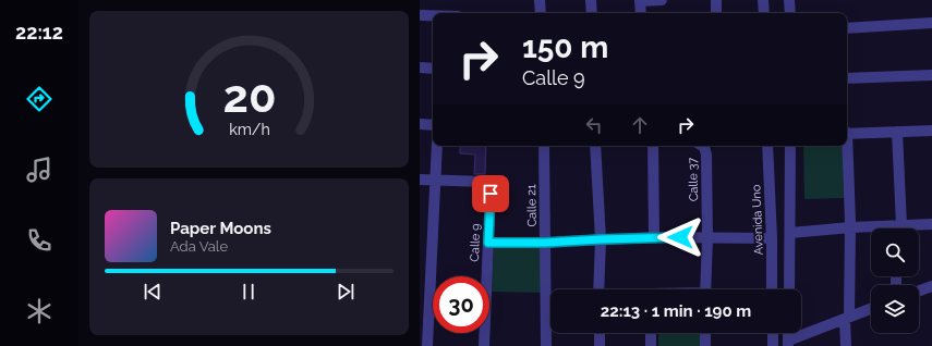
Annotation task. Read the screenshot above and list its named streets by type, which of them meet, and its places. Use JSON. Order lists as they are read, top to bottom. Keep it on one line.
{"streets":{"street":["Calle 37","Calle 21","Avenida Uno","Calle 9"]},"page":{"tabs":"22:12","turn":["150 m","Calle 9"],"song":["Paper Moons","Ada Vale"],"limit":"30","trip":"22:13 · 1 min · 190 m","gauge":["20","km/h"]}}
